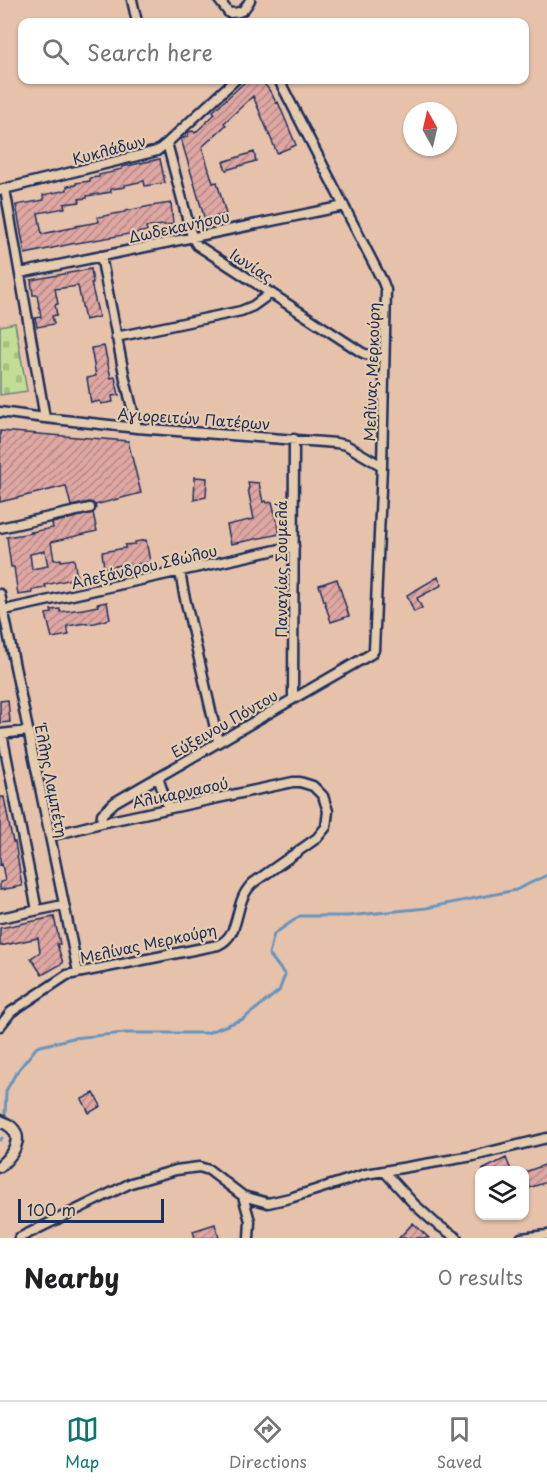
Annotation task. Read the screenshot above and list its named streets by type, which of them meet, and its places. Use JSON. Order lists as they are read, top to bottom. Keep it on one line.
{"streets":{"street":["Κυκλάδων","Δωδεκανήσου","Ιωνίας","Μελίνας Μερκούρη","Αγιορειτών Πατέρων","Αλεξάνδρου Σβώλου","Παναγίας Σουμελά","Εύξεινου Πόντου","Έλλης Λαμπέτη","Αλικαρνασού"]},"crossings":[["Δωδεκανήσου","Ιωνίας"],["Δωδεκανήσου","Μελίνας Μερκούρη"],["Ιωνίας","Μελίνας Μερκούρη"],["Μελίνας Μερκούρη","Αγιορειτών Πατέρων"],["Μελίνας Μερκούρη","Εύξεινου Πόντου"],["Μελίνας Μερκούρη","Έλλης Λαμπέτη"],["Μελίνας Μερκούρη","Αλικαρνασού"],["Αγιορειτών Πατέρων","Παναγίας Σουμελά"],["Αλεξάνδρου Σβώλου","Παναγίας Σουμελά"],["Αλεξάνδρου Σβώλου","Έλλης Λαμπέτη"],["Παναγίας Σουμελά","Εύξεινου Πόντου"],["Εύξεινου Πόντου","Αλικαρνασού"],["Έλλης Λαμπέτη","Αλικαρνασού"]],"scale_bar":"100 m","north":"top","page":{"search":"Search here","scale":"100 m","heading":["Nearby","0 results"],"nav":["Map","Directions","Saved"]}}
